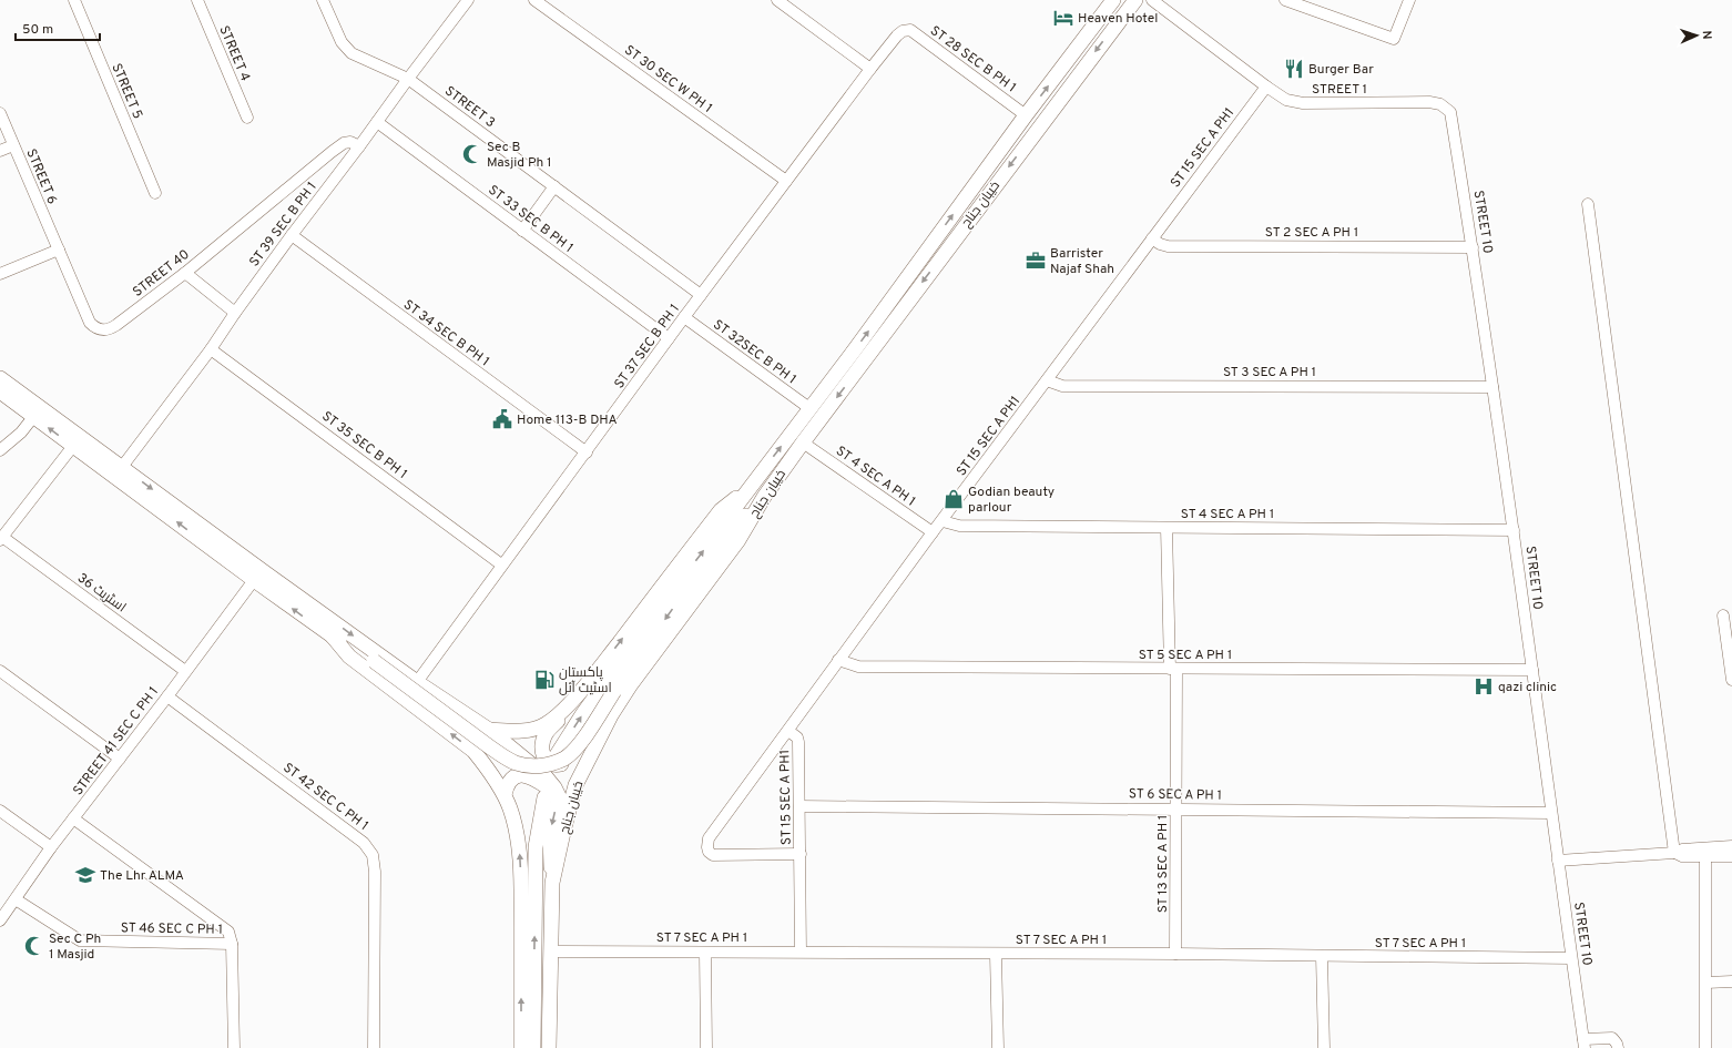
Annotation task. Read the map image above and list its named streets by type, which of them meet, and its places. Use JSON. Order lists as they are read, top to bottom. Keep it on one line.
{"streets":{"main road":["خیبان جناح"],"street":["STREET 4","ST 28 SEC B PH 1","ST 30 SEC W PH 1","STREET 1","STREET 5","STREET 3","ST 15 SEC A PH1","STREET 6","ST 33 SEC B PH 1","STREET 10","ST 39 SEC B PH 1","ST 2 SEC A PH 1","STREET 40","ST 34 SEC B PH 1","ST 37 SEC B PH 1","ST 32SEC B PH 1","ST 3 SEC A PH 1","ST 35 SEC B PH 1","ST 4 SEC A PH 1","اسٹریٹ 36","ST 5 SEC A PH 1","STREET 41 SEC C PH 1","ST 6 SEC A PH 1","ST 42 SEC C PH 1","ST 13 SEC A PH 1","ST 46 SEC C PH 1","ST 7 SEC A PH 1"]},"crossings":[["ST 28 SEC B PH 1","خیبان جناح"],["ST 28 SEC B PH 1","ST 37 SEC B PH 1"],["ST 30 SEC W PH 1","ST 37 SEC B PH 1"],["STREET 1","ST 15 SEC A PH1"],["STREET 1","STREET 10"],["STREET 3","ST 39 SEC B PH 1"],["STREET 3","ST 37 SEC B PH 1"],["ST 15 SEC A PH1","ST 2 SEC A PH 1"],["ST 15 SEC A PH1","ST 3 SEC A PH 1"],["ST 15 SEC A PH1","ST 4 SEC A PH 1"],["ST 15 SEC A PH1","ST 5 SEC A PH 1"],["ST 15 SEC A PH1","ST 6 SEC A PH 1"],["ST 15 SEC A PH1","ST 7 SEC A PH 1"],["STREET 6","STREET 40"],["خیبان جناح","ST 32SEC B PH 1"],["خیبان جناح","ST 4 SEC A PH 1"],["خیبان جناح","ST 7 SEC A PH 1"],["ST 33 SEC B PH 1","ST 39 SEC B PH 1"],["ST 33 SEC B PH 1","ST 37 SEC B PH 1"],["STREET 10","ST 2 SEC A PH 1"],["STREET 10","ST 3 SEC A PH 1"],["STREET 10","ST 4 SEC A PH 1"],["STREET 10","ST 5 SEC A PH 1"],["STREET 10","ST 6 SEC A PH 1"],["STREET 10","ST 7 SEC A PH 1"],["ST 39 SEC B PH 1","STREET 40"],["ST 39 SEC B PH 1","ST 34 SEC B PH 1"],["ST 39 SEC B PH 1","ST 35 SEC B PH 1"],["ST 34 SEC B PH 1","ST 37 SEC B PH 1"],["ST 37 SEC B PH 1","ST 32SEC B PH 1"],["ST 37 SEC B PH 1","ST 35 SEC B PH 1"],["ST 4 SEC A PH 1","ST 13 SEC A PH 1"],["اسٹریٹ 36","STREET 41 SEC C PH 1"],["ST 5 SEC A PH 1","ST 13 SEC A PH 1"],["STREET 41 SEC C PH 1","ST 42 SEC C PH 1"],["STREET 41 SEC C PH 1","ST 46 SEC C PH 1"],["ST 6 SEC A PH 1","ST 13 SEC A PH 1"],["ST 13 SEC A PH 1","ST 7 SEC A PH 1"]],"places":{"hotel":["Heaven Hotel"],"restaurant":["Burger Bar"],"mosque":["Sec B Masjid Ph 1","Sec C Ph 1 Masjid"],"office":["Barrister Najaf Shah"],"public building":["Home 113-B DHA"],"shop":["Godian beauty parlour"],"fuel station":["پاکستان اسٹیٹ آئل"],"hospital":["qazi clinic"],"school or university":["The Lhr ALMA"]},"scale_bar":"50 m","north":"right"}
